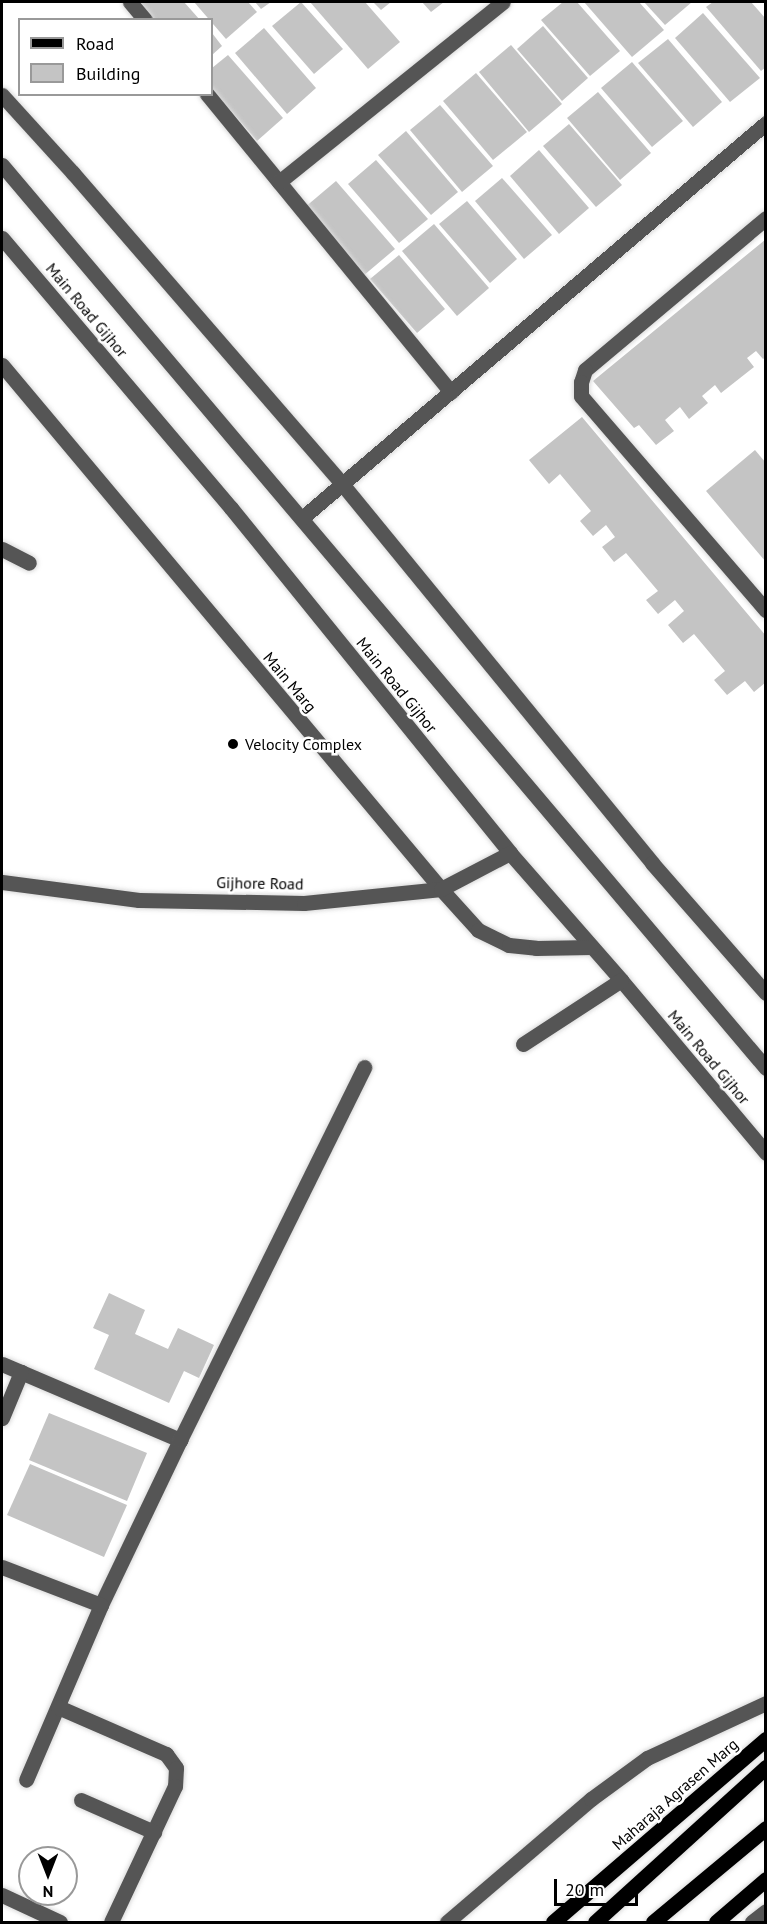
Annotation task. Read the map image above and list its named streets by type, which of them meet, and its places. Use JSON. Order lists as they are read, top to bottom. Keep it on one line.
{"streets":{"main road":["Maharaja Agrasen Marg"],"street":["Main Road Gijhor","Main Marg","Gijhore Road"]},"crossings":[["Main Road Gijhor","Main Marg"],["Main Road Gijhor","Gijhore Road"],["Main Marg","Gijhore Road"]],"places":["Velocity Complex"],"legend":["Road","Building"],"scale_bar":"20 m","north":"bottom"}
